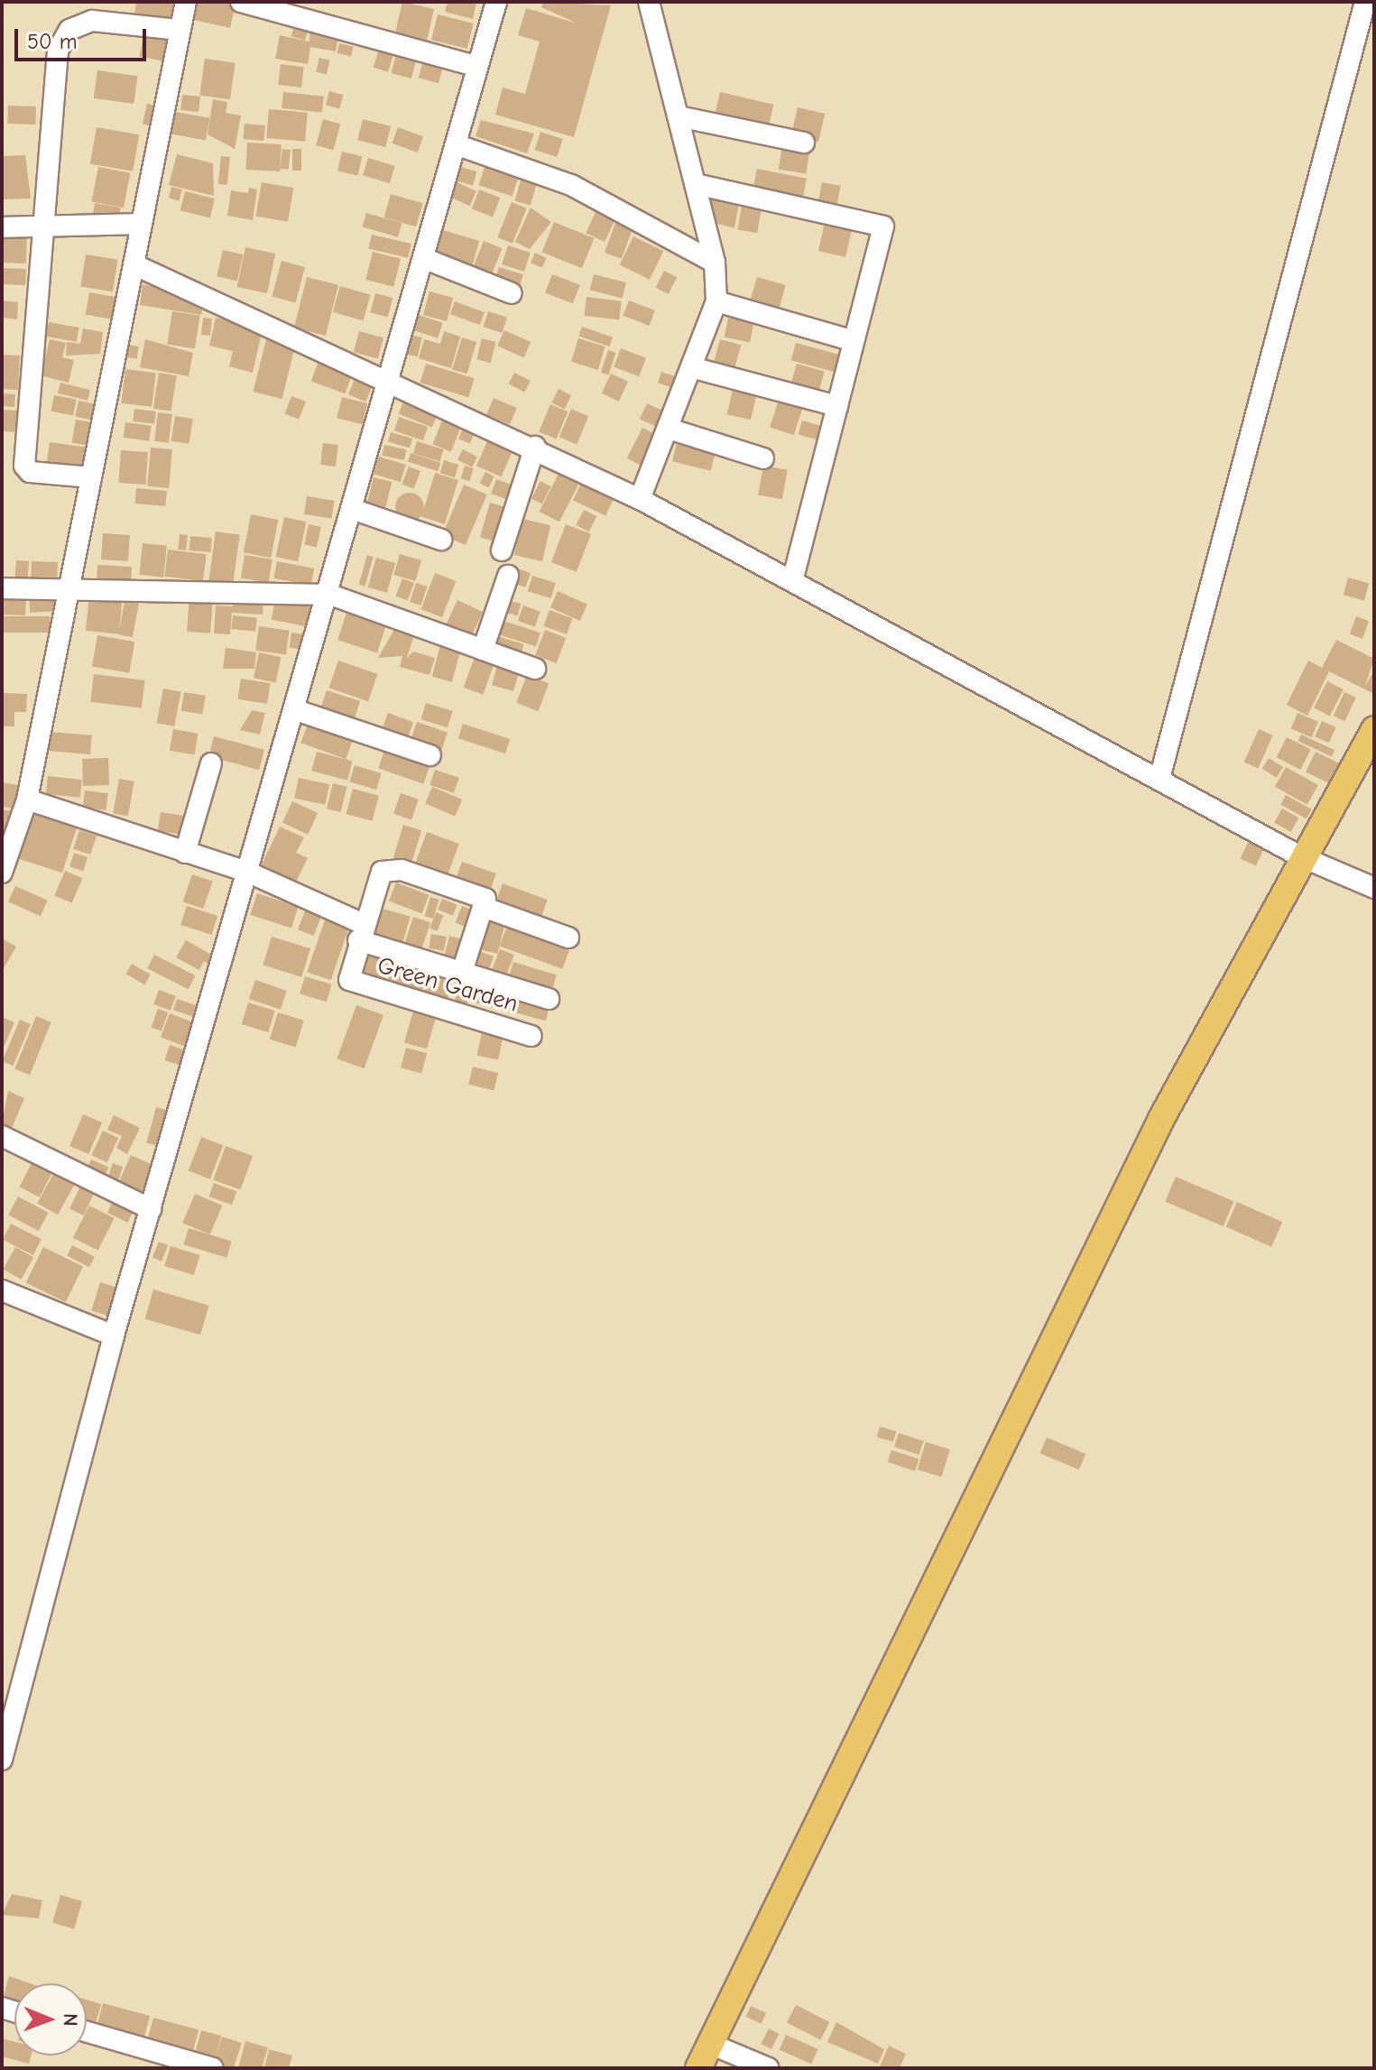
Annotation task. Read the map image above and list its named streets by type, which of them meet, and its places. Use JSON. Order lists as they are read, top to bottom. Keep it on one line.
{"streets":{"street":["Green Garden"]},"scale_bar":"50 m","north":"right"}
